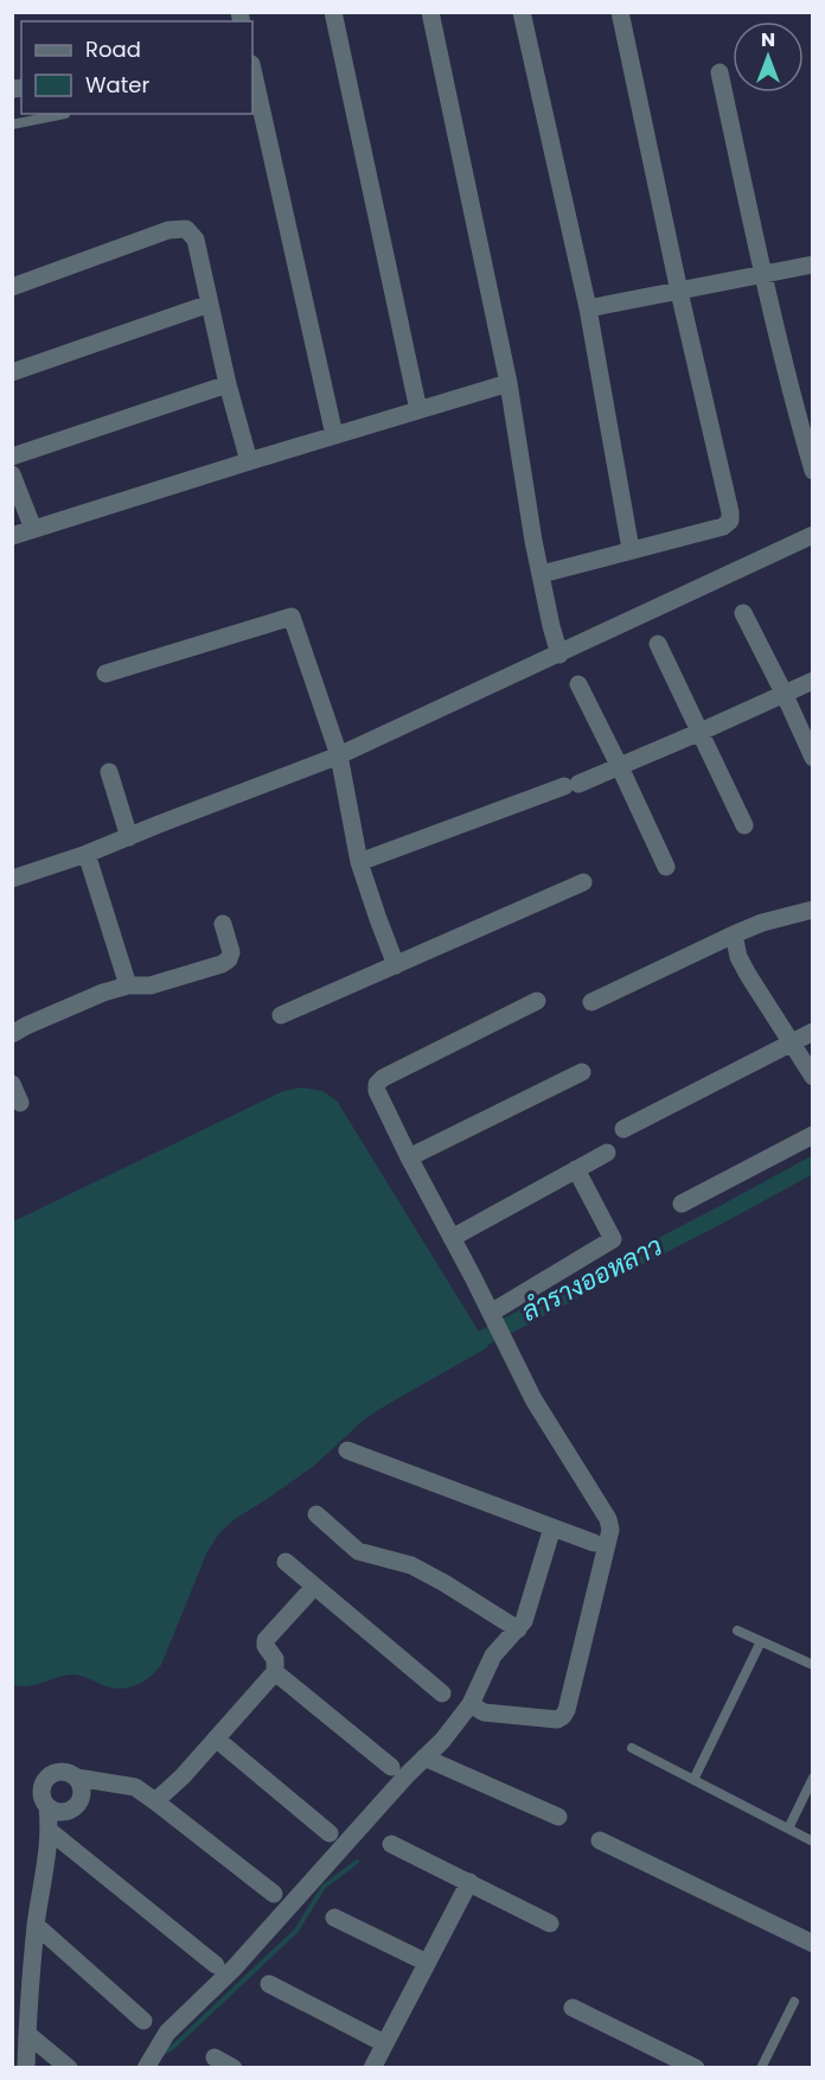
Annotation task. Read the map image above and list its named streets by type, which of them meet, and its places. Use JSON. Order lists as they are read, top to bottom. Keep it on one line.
{"water":["ลำรางออหลาว"],"legend":["Road","Water"],"north":"top"}
